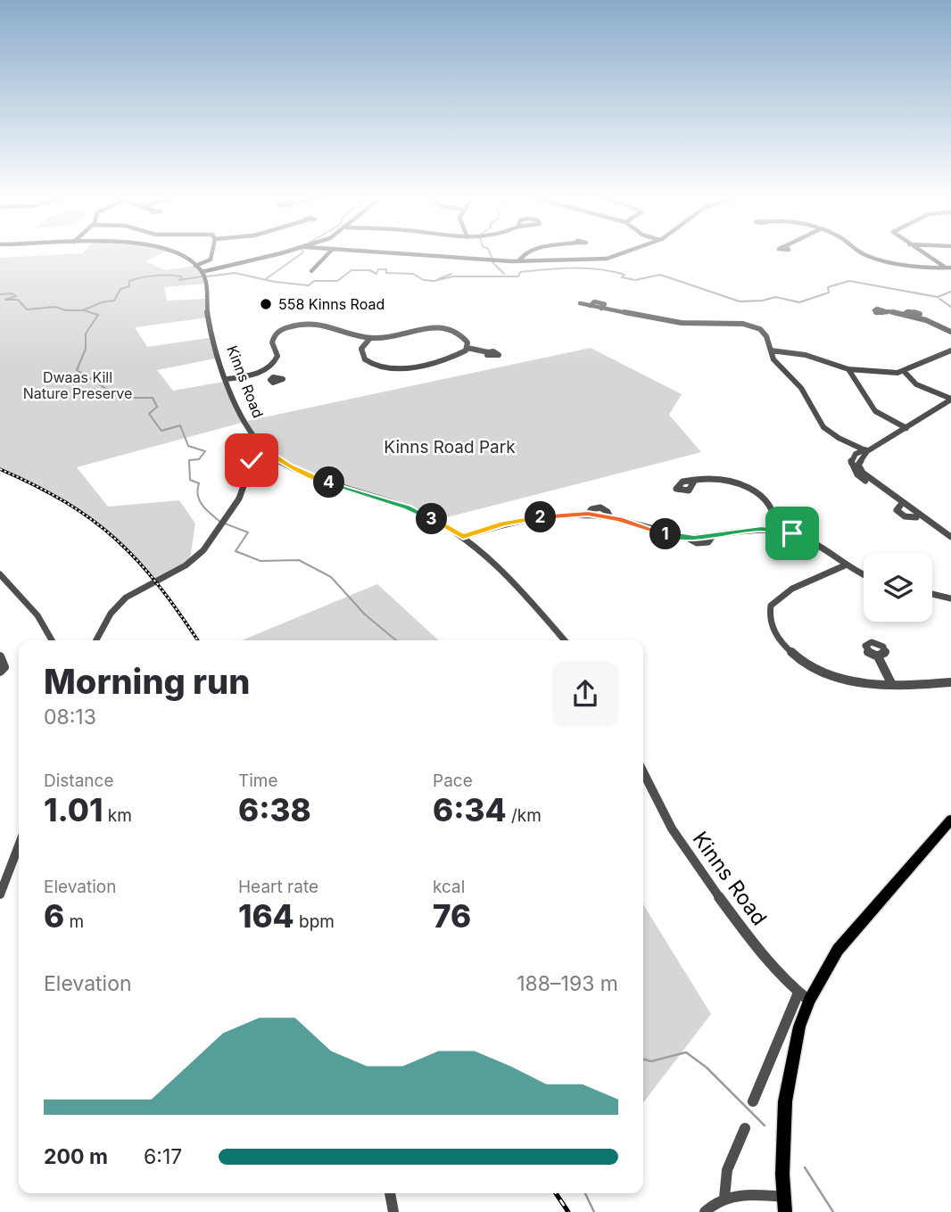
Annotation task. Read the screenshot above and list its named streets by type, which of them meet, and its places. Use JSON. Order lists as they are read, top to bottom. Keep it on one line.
{"streets":{"street":["Kinns Road"]},"parks":["Dwaas Kill Nature Preserve","Kinns Road Park"],"places":["558 Kinns Road"],"page":{"pins":["4","2","3","1"],"heading":["Morning run","08:13"],"stats":[["Distance","1.01 km"],["Time","6:38"],["Pace","6:34 /km"],["Elevation","6 m"],["Heart rate","164 bpm"],["kcal","76"]],"chart":["Elevation","188–193 m"],"list":[{"name":"200 m","note":"6:17"}]}}
